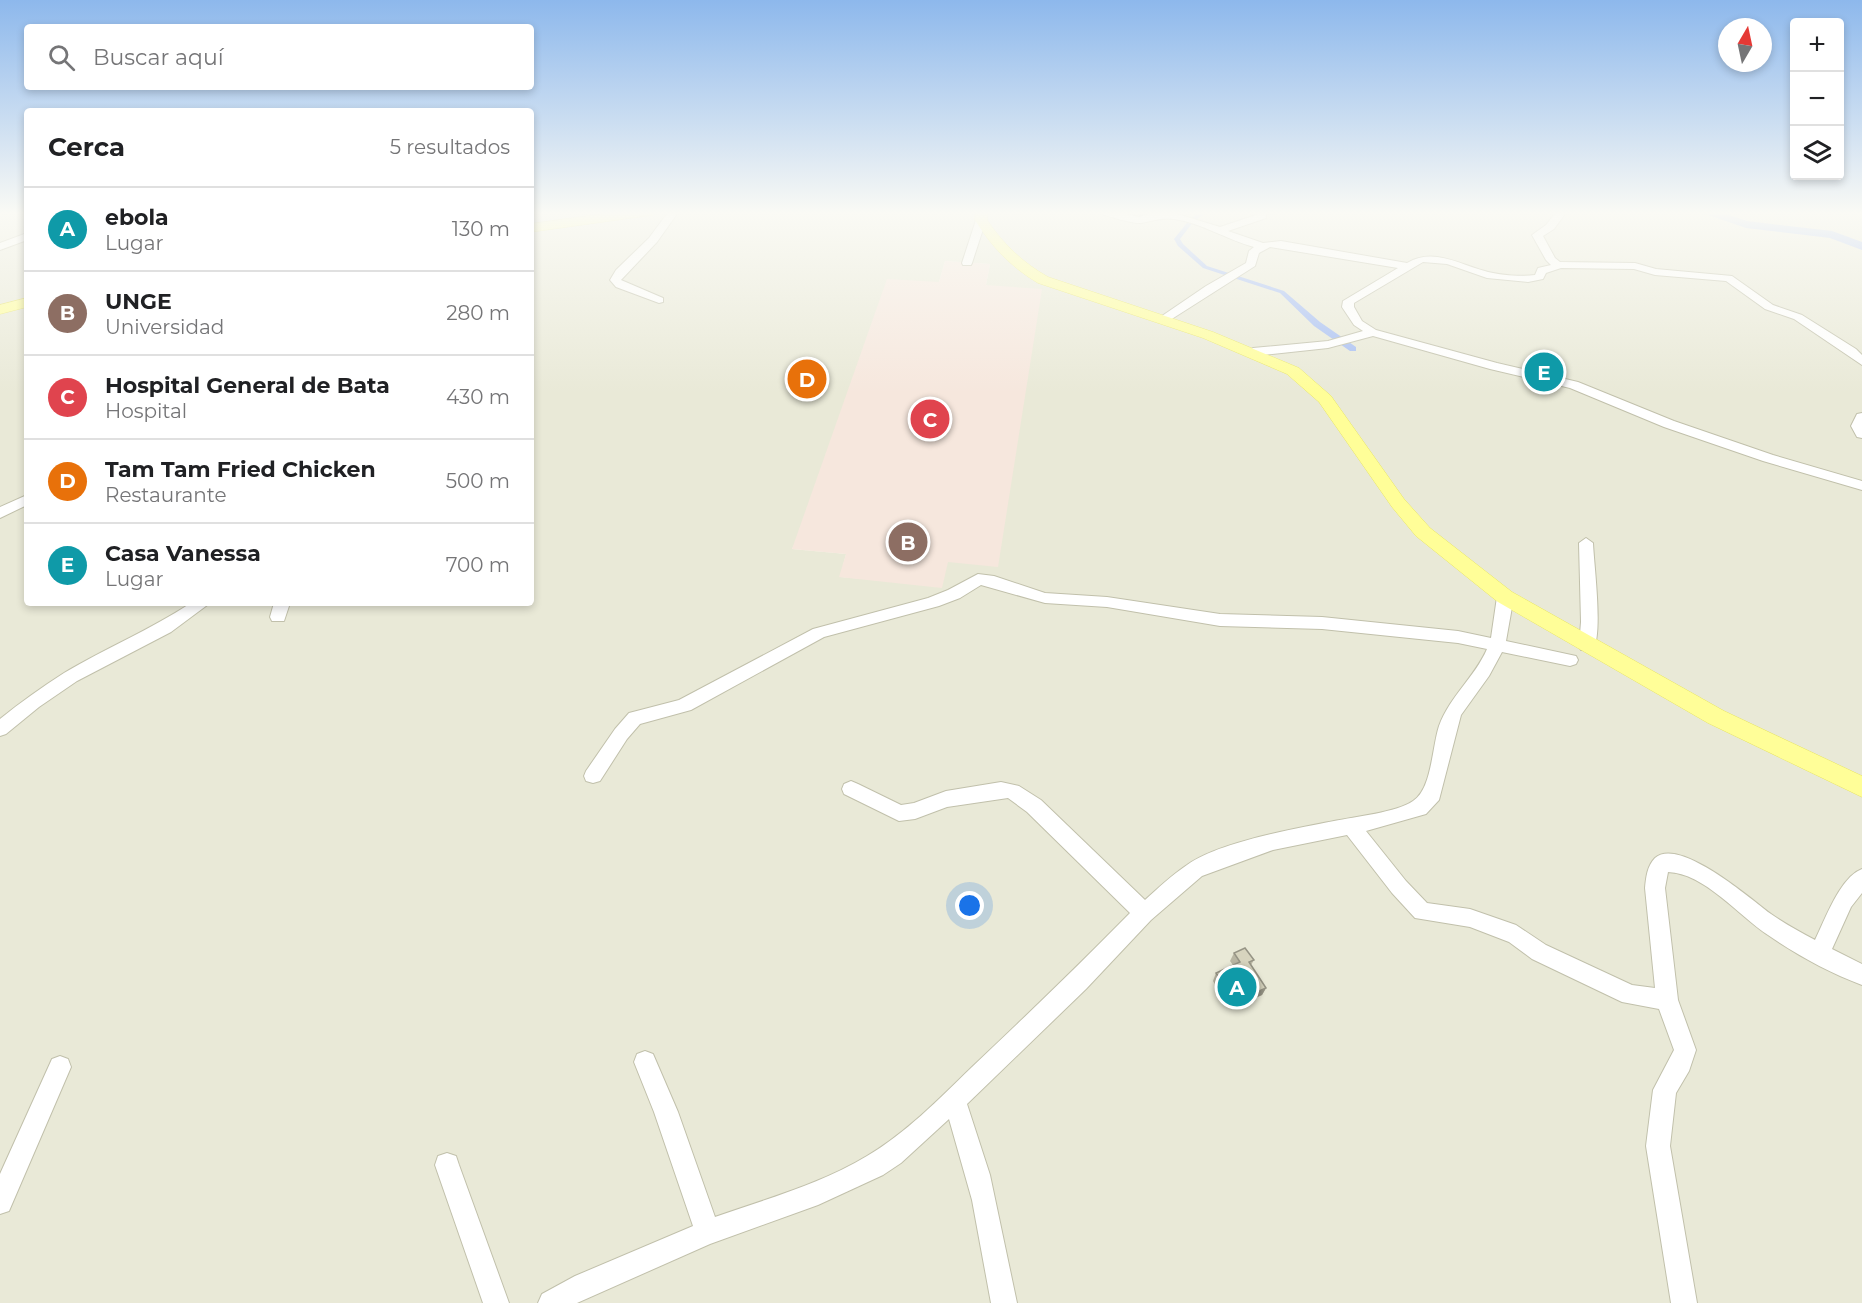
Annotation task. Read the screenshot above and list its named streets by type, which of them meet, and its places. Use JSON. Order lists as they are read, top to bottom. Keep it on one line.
{"north":"top","page":{"map_buttons":["+","−"],"search":"Buscar aquí","heading":["Cerca","5 resultados"],"list":[{"mark":"A","name":"ebola","note":"Lugar","value":"130 m"},{"mark":"B","name":"UNGE","note":"Universidad","value":"280 m"},{"mark":"C","name":"Hospital General de Bata","note":"Hospital","value":"430 m"},{"mark":"D","name":"Tam Tam Fried Chicken","note":"Restaurante","value":"500 m"},{"mark":"E","name":"Casa Vanessa","note":"Lugar","value":"700 m"}],"pins":["E","D","C","B","A"]}}
